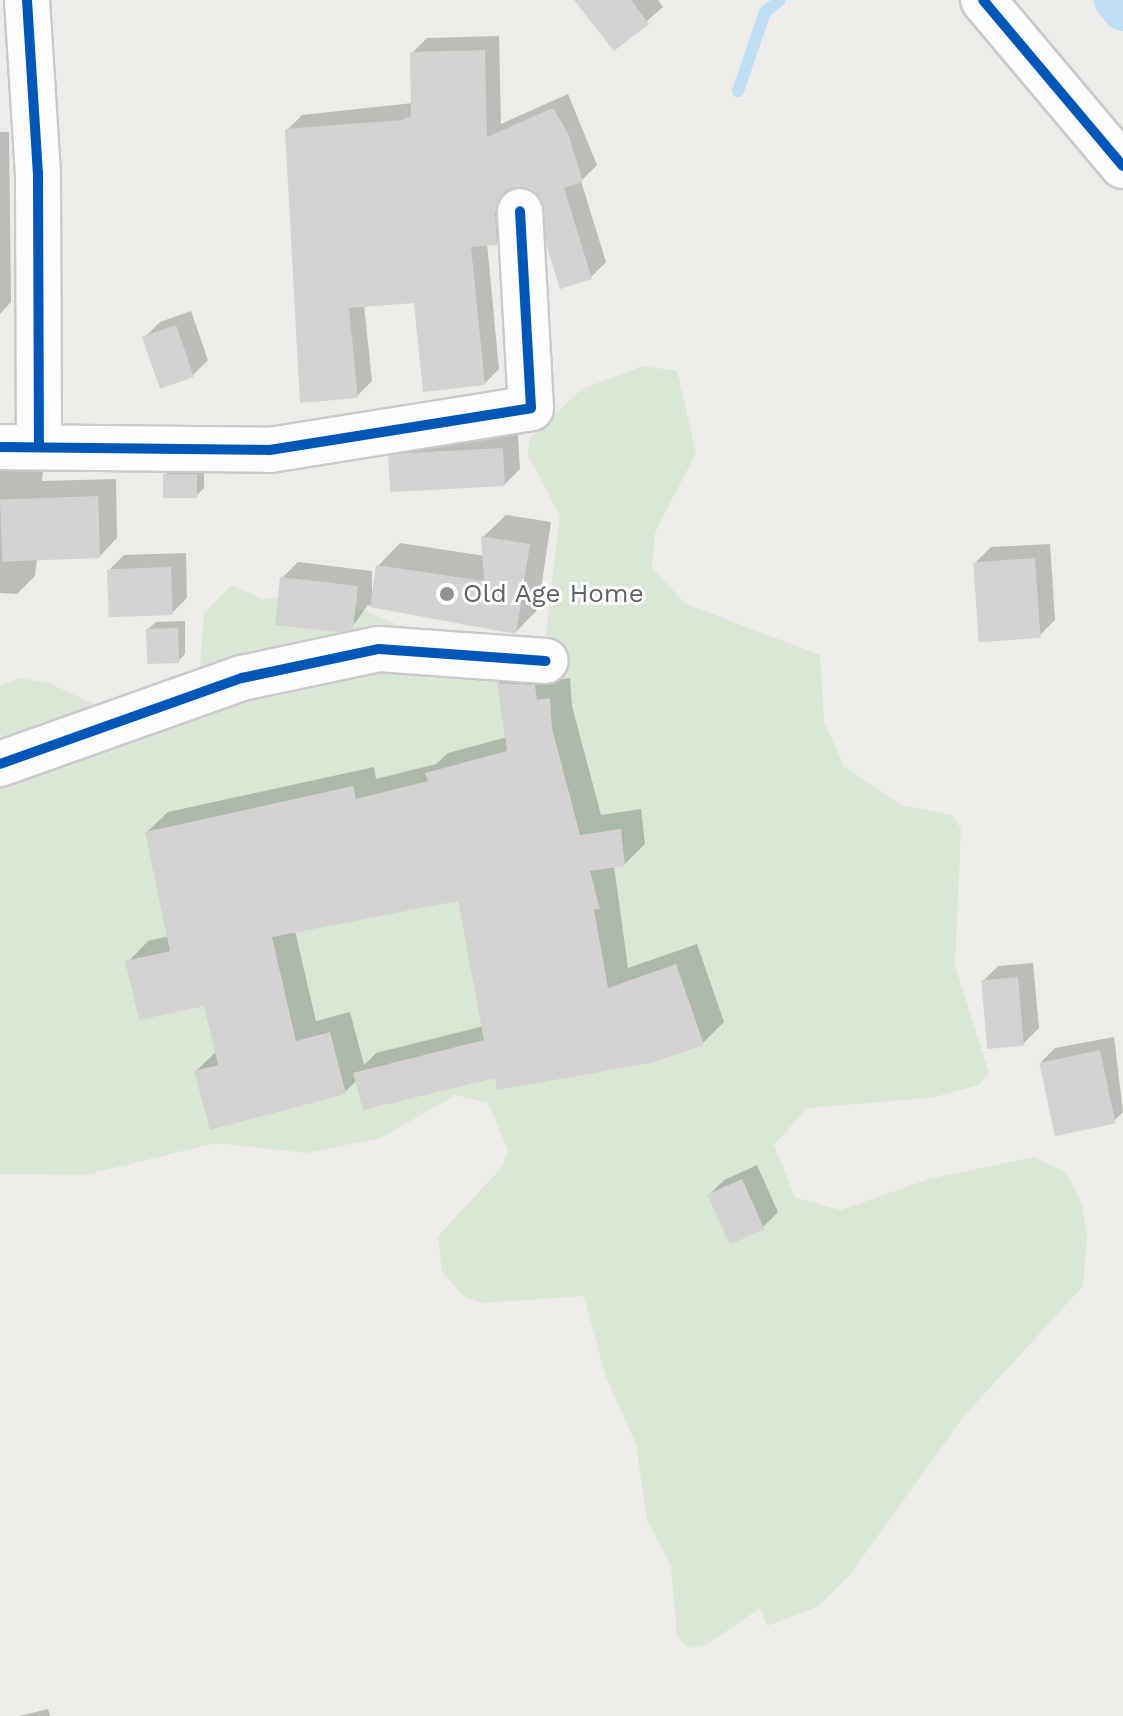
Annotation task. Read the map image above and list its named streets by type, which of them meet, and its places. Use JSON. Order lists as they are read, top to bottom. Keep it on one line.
{"places":["Old Age Home"]}
